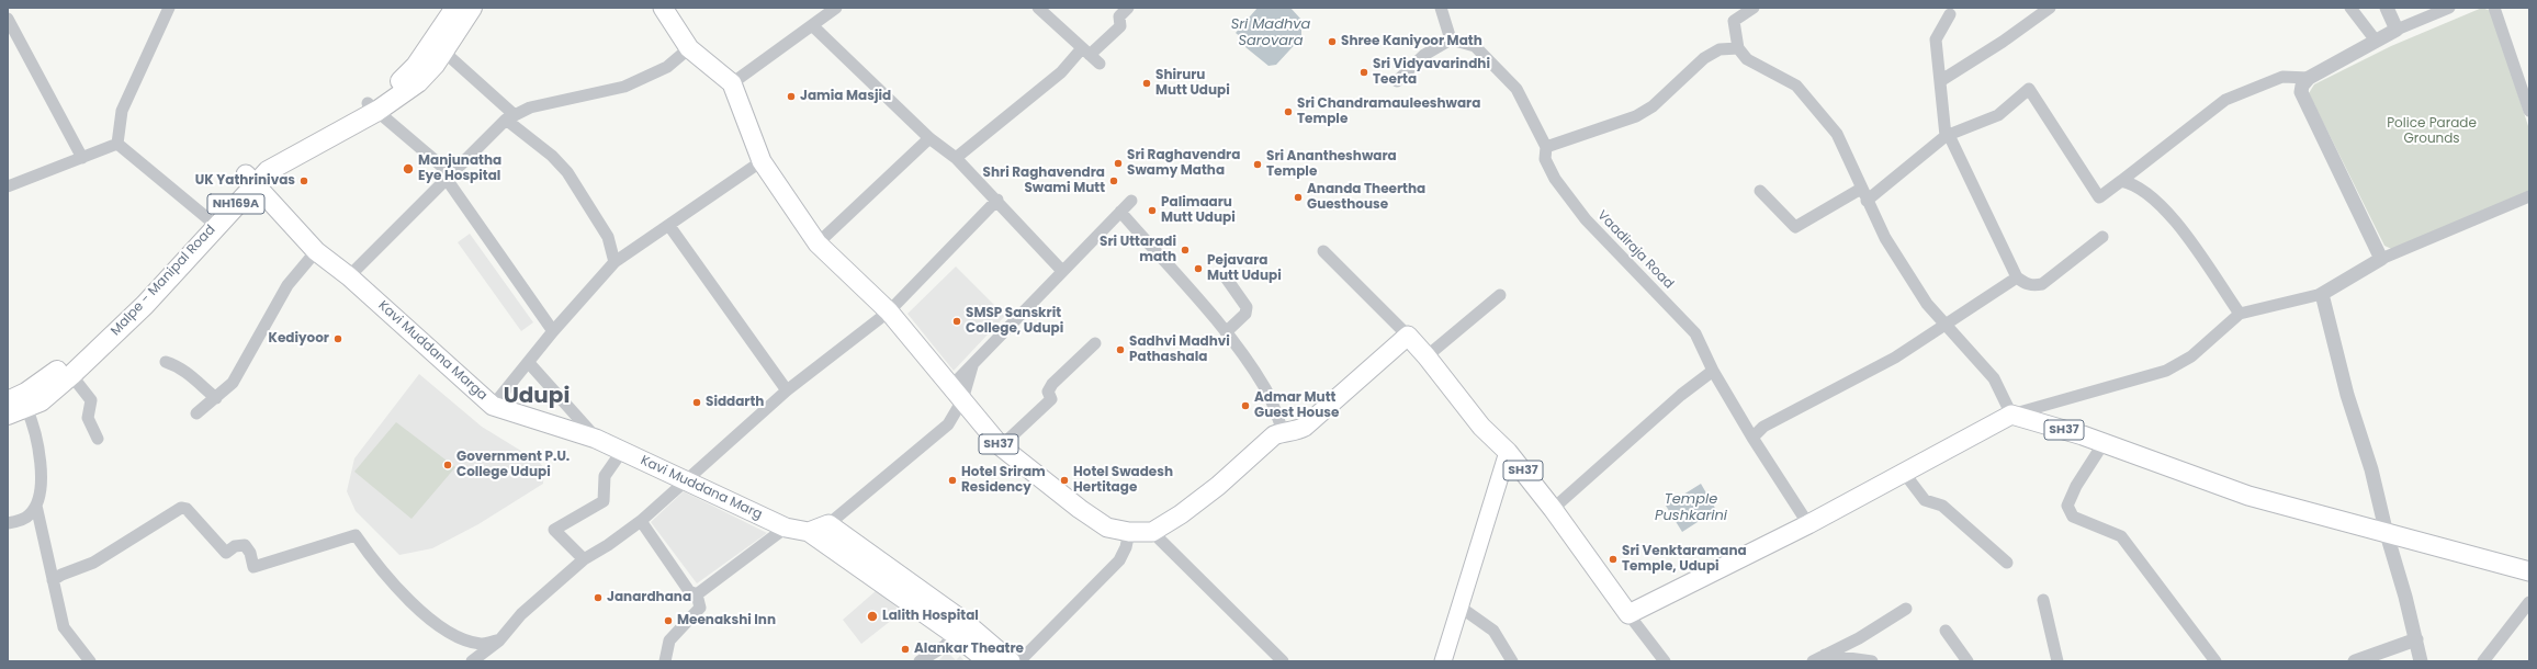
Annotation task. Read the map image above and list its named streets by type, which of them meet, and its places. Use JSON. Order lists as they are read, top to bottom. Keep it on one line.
{"streets":{"highway":["NH169A","Malpe - Manipal Road"],"main road":["Kavi Muddana Marga","SH37","Kavi Muddana Marg"],"street":["Vaadiraja Road"]},"crossings":[["Kavi Muddana Marga","Kavi Muddana Marg"]],"districts":["Udupi"],"water":["Sri Madhva Sarovara","Temple Pushkarini"],"parks":["Police Parade Grounds"],"places":["Shree Kaniyoor Math","Sri Vidyavarindhi Teerta","Shiruru Mutt Udupi","Jamia Masjid","Sri Chandramauleeshwara Temple","Sri Raghavendra Swamy Matha","Sri Anantheshwara Temple","Manjunatha Eye Hospital","UK Yathrinivas","Shri Raghavendra Swami Mutt","Ananda Theertha Guesthouse","Palimaaru Mutt Udupi","Sri Uttaradi math","Pejavara Mutt Udupi","SMSP Sanskrit College, Udupi","Kediyoor","Sadhvi Madhvi Pathashala","Siddarth","Admar Mutt Guest House","Government P.U. College Udupi","Hotel Sriram Residency","Hotel Swadesh Hertitage","Sri Venktaramana Temple, Udupi","Janardhana","Lalith Hospital","Meenakshi Inn","Alankar Theatre"]}
